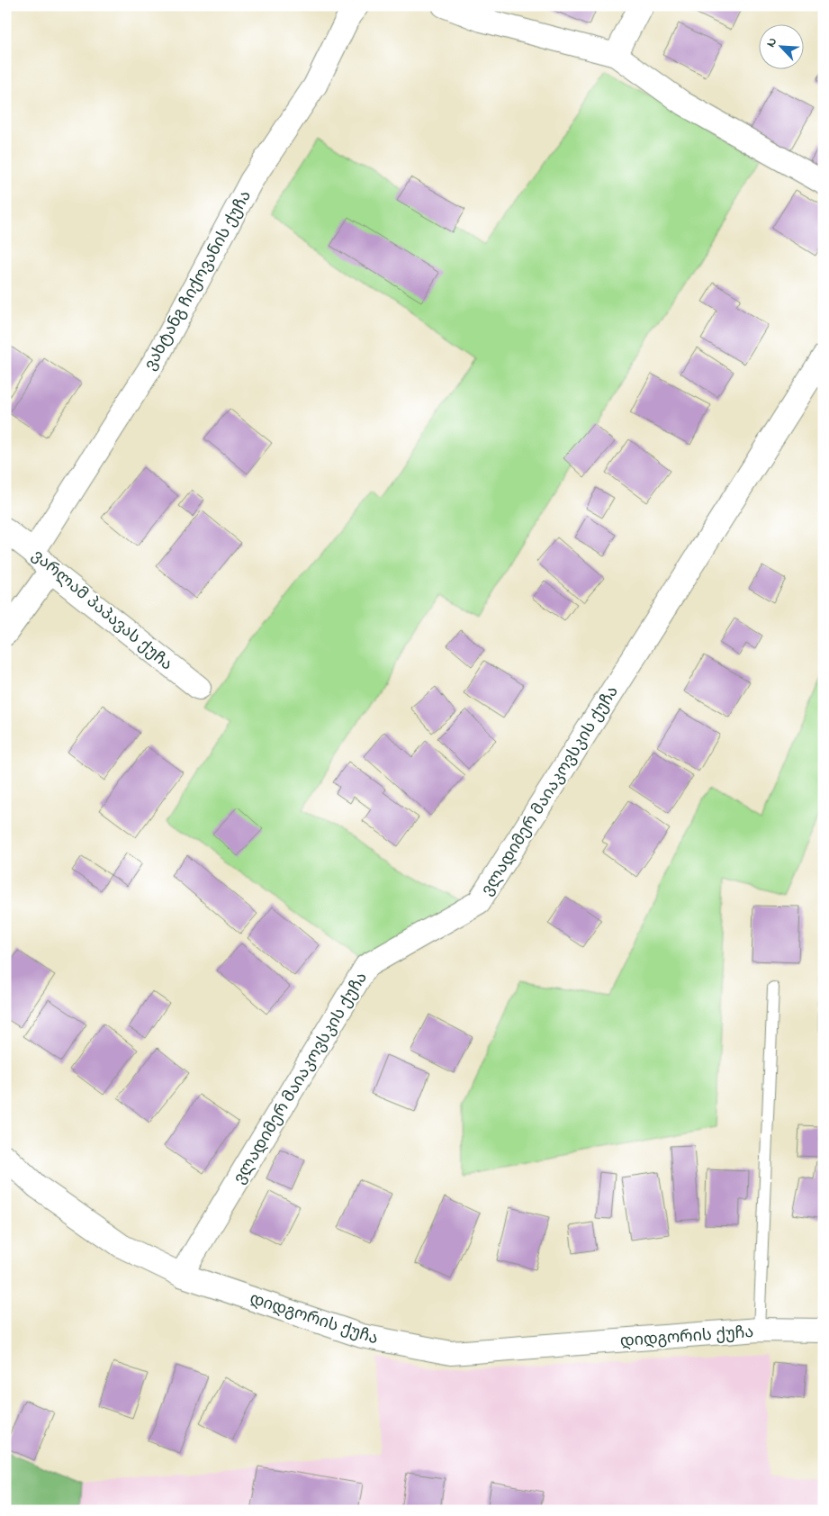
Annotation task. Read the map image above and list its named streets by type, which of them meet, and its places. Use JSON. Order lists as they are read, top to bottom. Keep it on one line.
{"streets":{"street":["ვახტანგ ჩიქოვანის ქუჩა","ვარლამ პაპავას ქუჩა","ვლადიმერ მაიაკოვსკის ქუჩა","დიდგორის ქუჩა"]},"crossings":[["ვახტანგ ჩიქოვანის ქუჩა","ვარლამ პაპავას ქუჩა"],["ვლადიმერ მაიაკოვსკის ქუჩა","დიდგორის ქუჩა"]],"north":"top left"}
